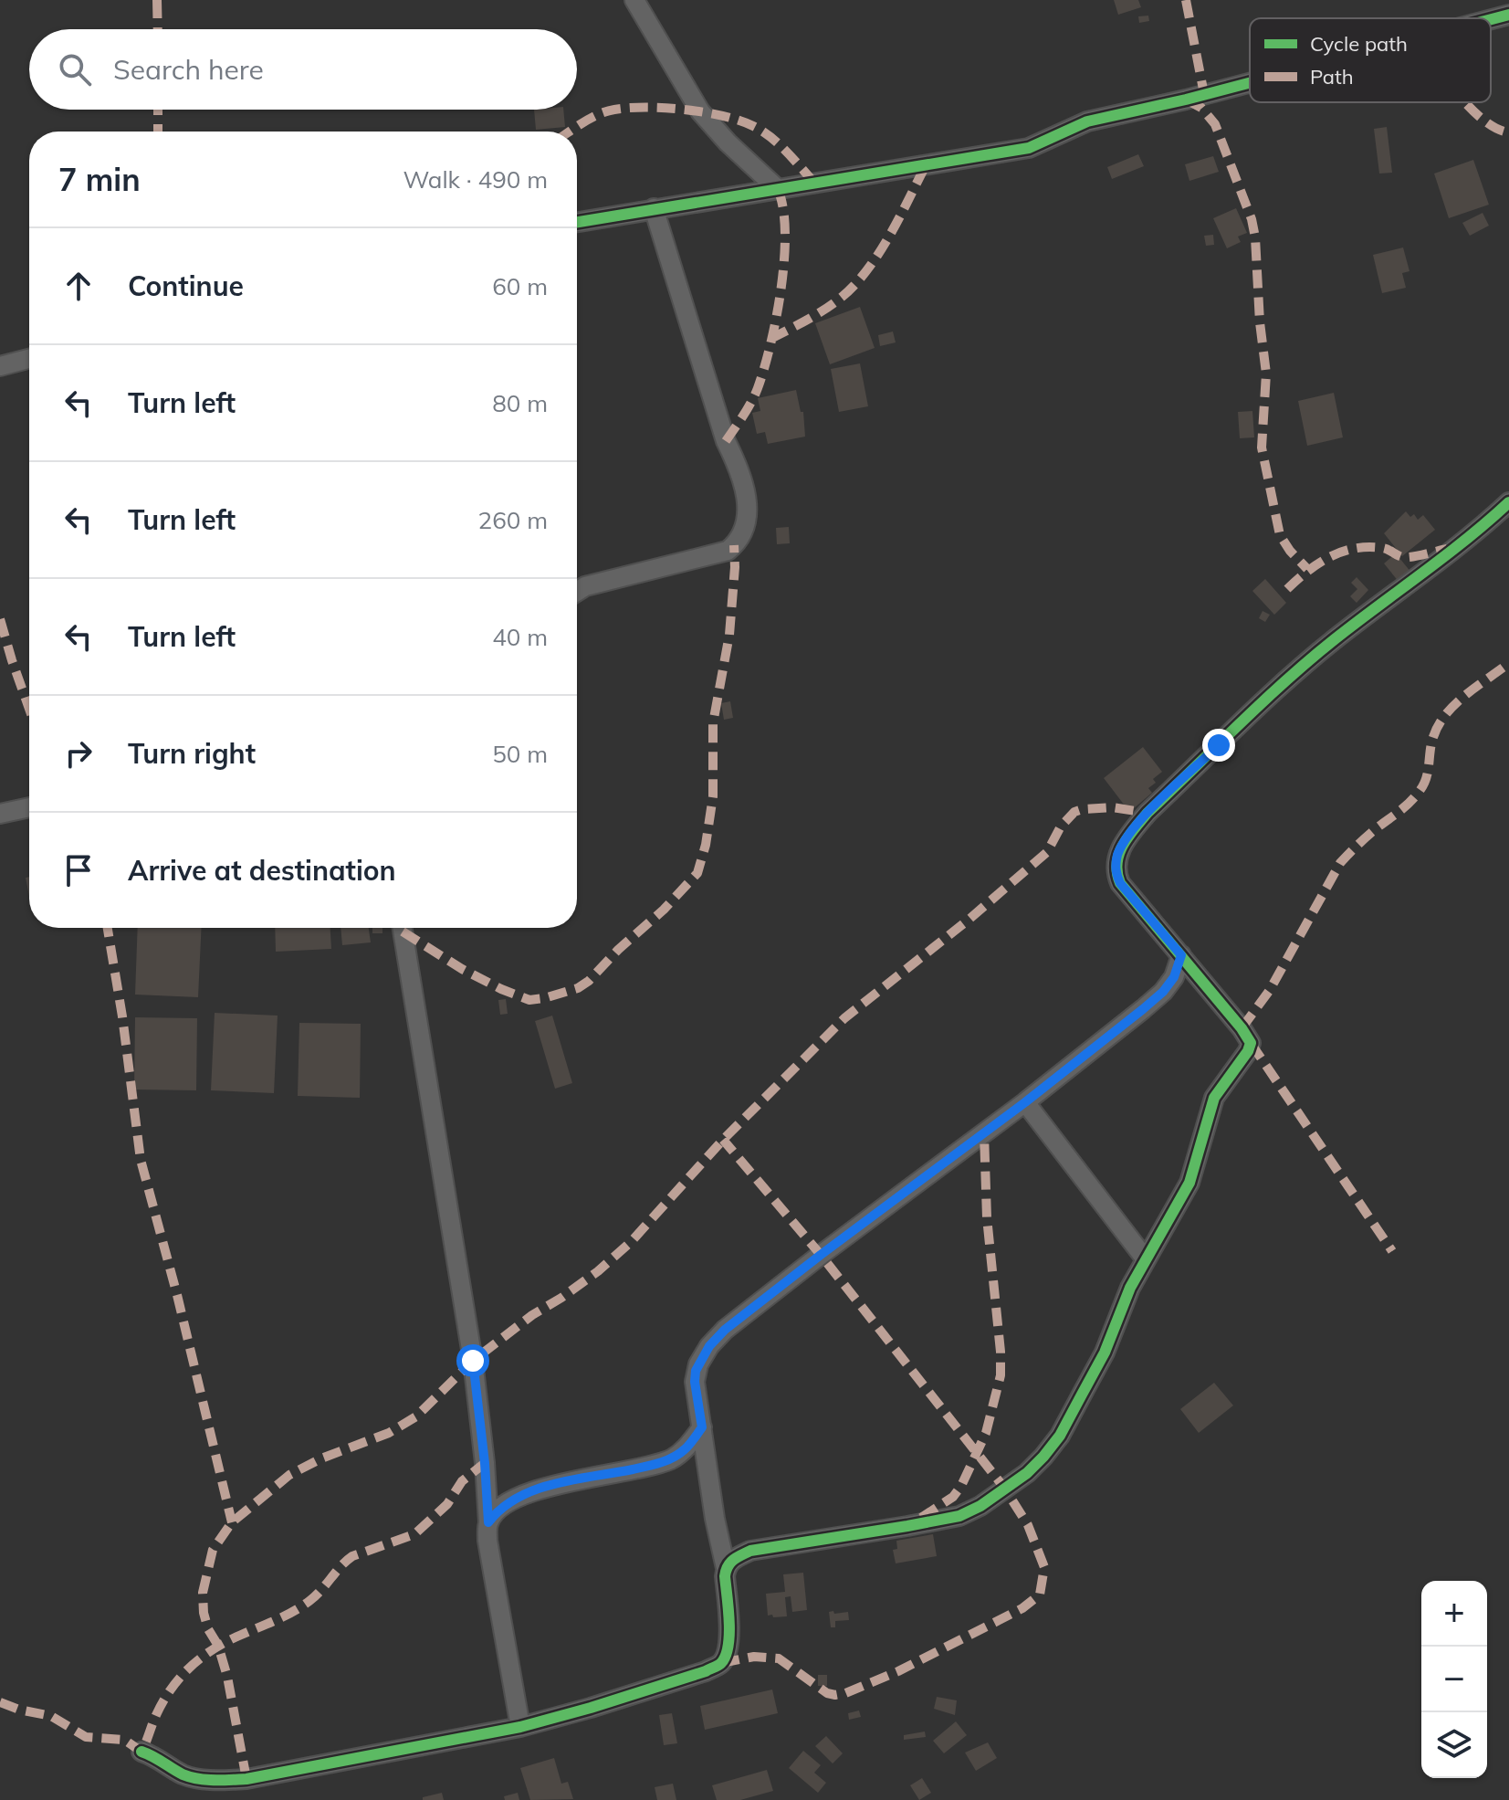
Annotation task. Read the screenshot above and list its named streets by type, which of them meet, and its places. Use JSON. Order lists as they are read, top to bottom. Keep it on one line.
{"legend":["Cycle path","Path"],"page":{"search":"Search here","heading":["7 min","Walk · 490 m"],"list":[["Continue","60 m"],["Turn left","80 m"],["Turn left","260 m"],["Turn left","40 m"],["Turn right","50 m"],"Arrive at destination"],"map_buttons":["+","−"]}}
